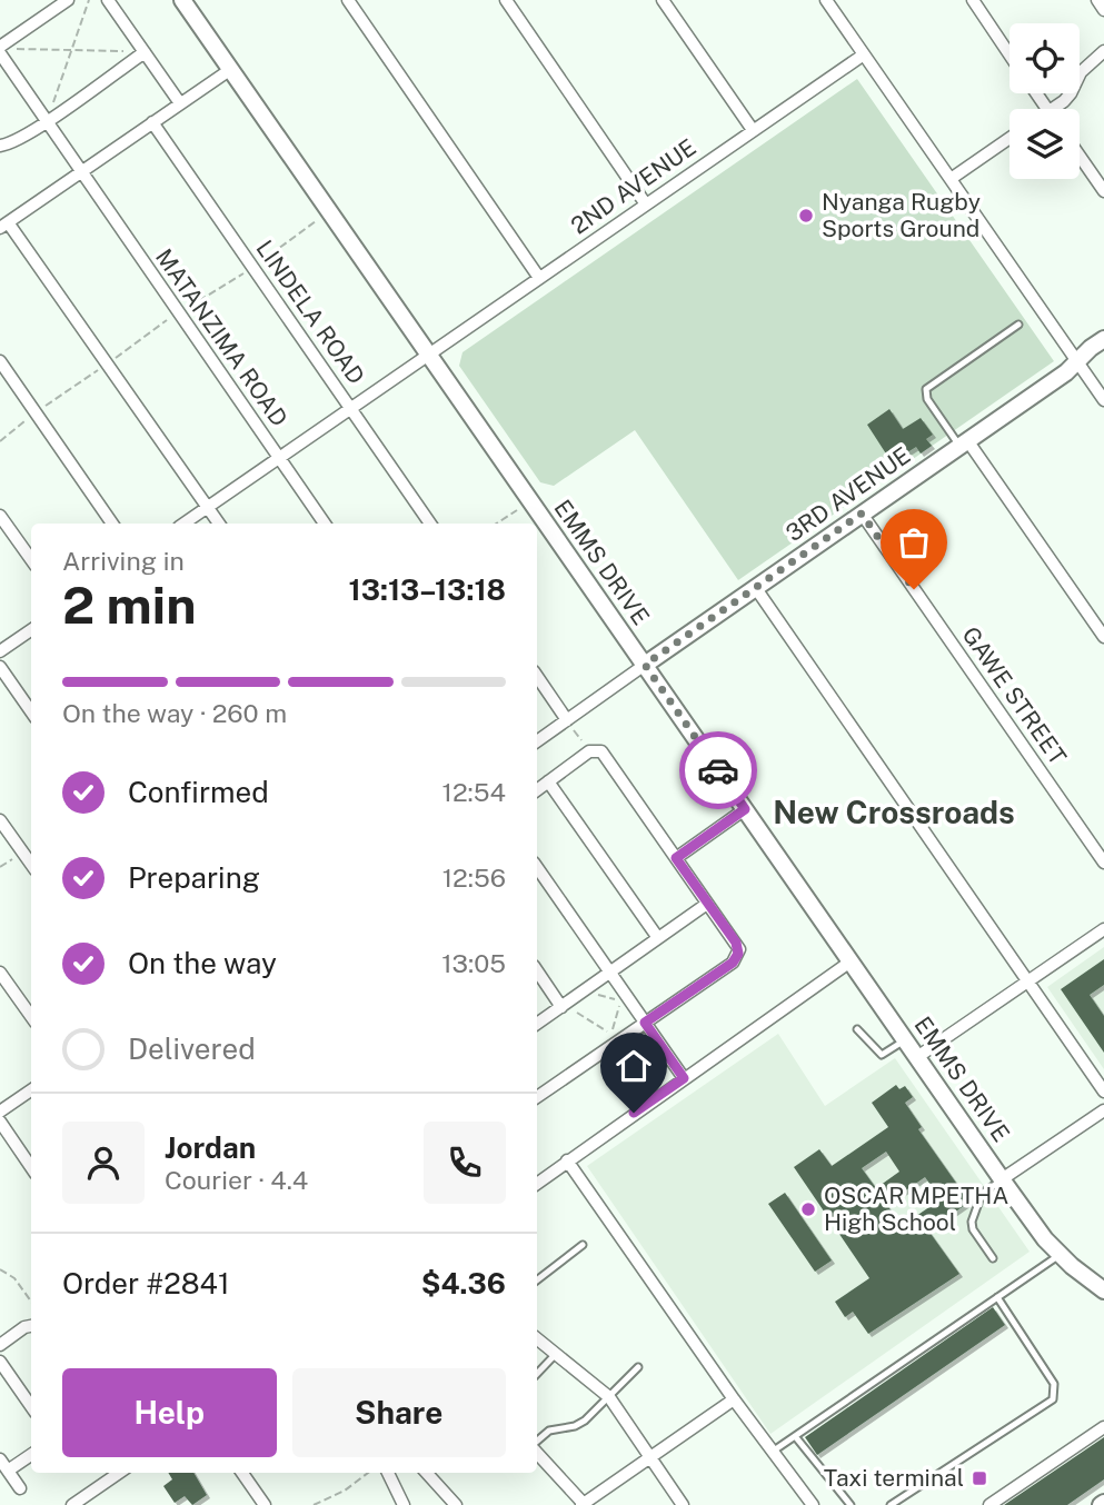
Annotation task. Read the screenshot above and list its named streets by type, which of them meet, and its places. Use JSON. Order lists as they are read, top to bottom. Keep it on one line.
{"streets":{"street":["2ND AVENUE","LINDELA ROAD","MATANZIMA ROAD","3RD AVENUE","EMMS DRIVE","GAWE STREET"]},"crossings":[["2ND AVENUE","LINDELA ROAD"],["2ND AVENUE","MATANZIMA ROAD"],["2ND AVENUE","EMMS DRIVE"],["3RD AVENUE","EMMS DRIVE"],["3RD AVENUE","GAWE STREET"]],"districts":["New Crossroads"],"places":{"other":["Nyanga Rugby Sports Ground","OSCAR MPETHA High School"],"transit":["Taxi terminal"]},"page":{"heading":["2 min","Arriving in","13:13–13:18"],"panel":["Jordan","Courier · 4.4","Order #2841","$4.36"],"bar":"On the way · 260 m","list":[["Confirmed","12:54"],["Preparing","12:56"],["On the way","13:05"],"Delivered"],"buttons":["Help","Share"]}}
